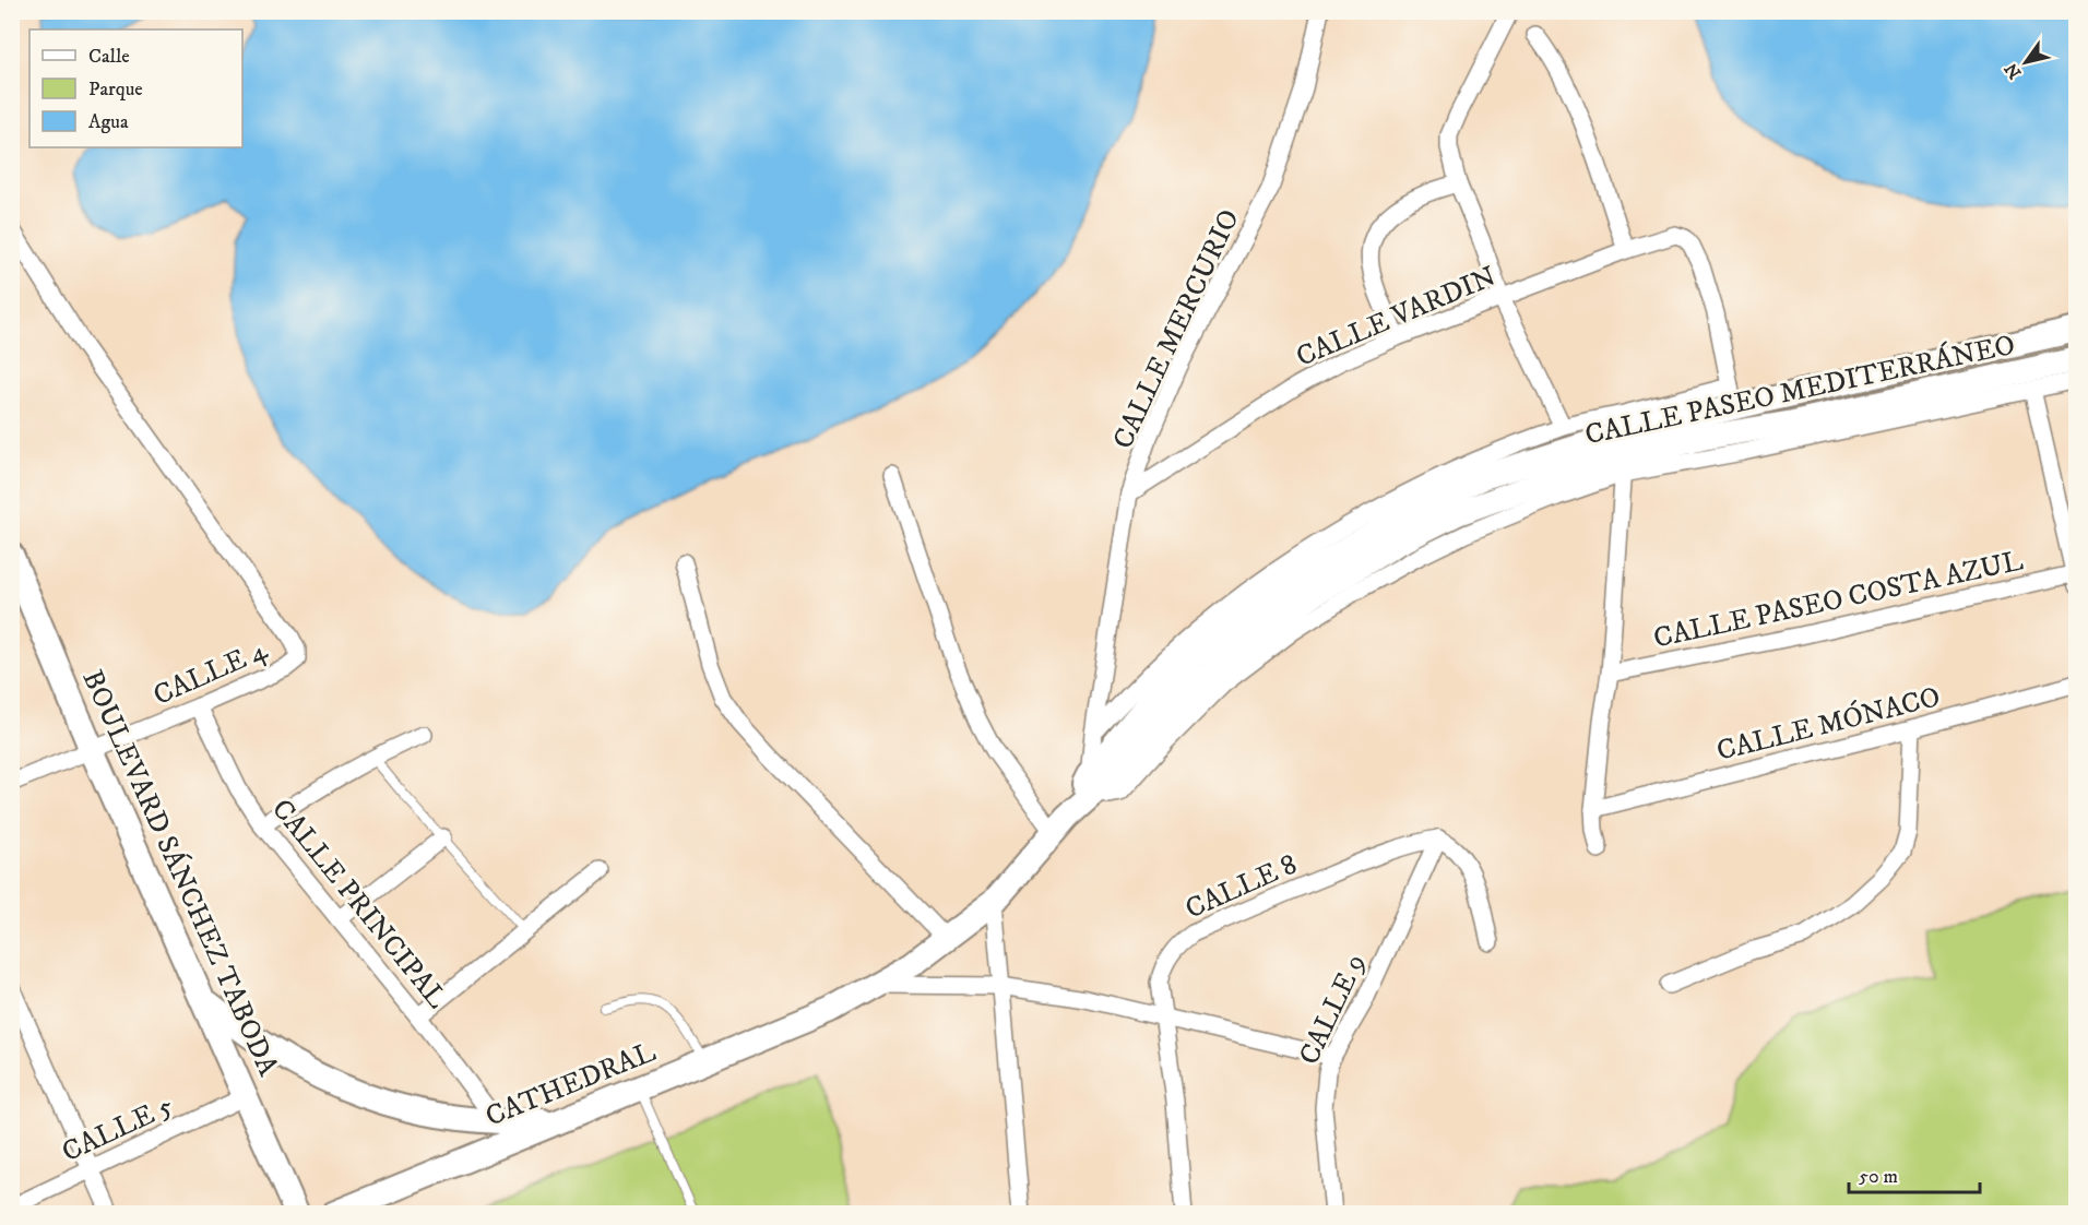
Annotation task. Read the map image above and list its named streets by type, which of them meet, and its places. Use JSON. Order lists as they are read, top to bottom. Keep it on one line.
{"streets":{"street":["CALLE VARDIN","CALLE MERCURIO","CALLE PASEO MEDITERRÁNEO","CALLE PASEO COSTA AZUL","CALLE 4","CALLE MÓNACO","BOULEVARD SÁNCHEZ TABODA","CALLE 8","CALLE PRINCIPAL","CALLE 9","CATHEDRAL","CALLE 5"]},"crossings":[["CALLE VARDIN","CALLE MERCURIO"],["CALLE VARDIN","CALLE PASEO MEDITERRÁNEO"],["CALLE MERCURIO","CALLE PASEO MEDITERRÁNEO"],["CALLE MERCURIO","CATHEDRAL"],["CALLE PASEO MEDITERRÁNEO","CATHEDRAL"],["CALLE 4","BOULEVARD SÁNCHEZ TABODA"],["CALLE 4","CALLE PRINCIPAL"],["BOULEVARD SÁNCHEZ TABODA","CALLE 5"],["CALLE 8","CALLE 9"]],"legend":["Calle","Parque","Agua"],"scale_bar":"50 m","north":"bottom left"}
